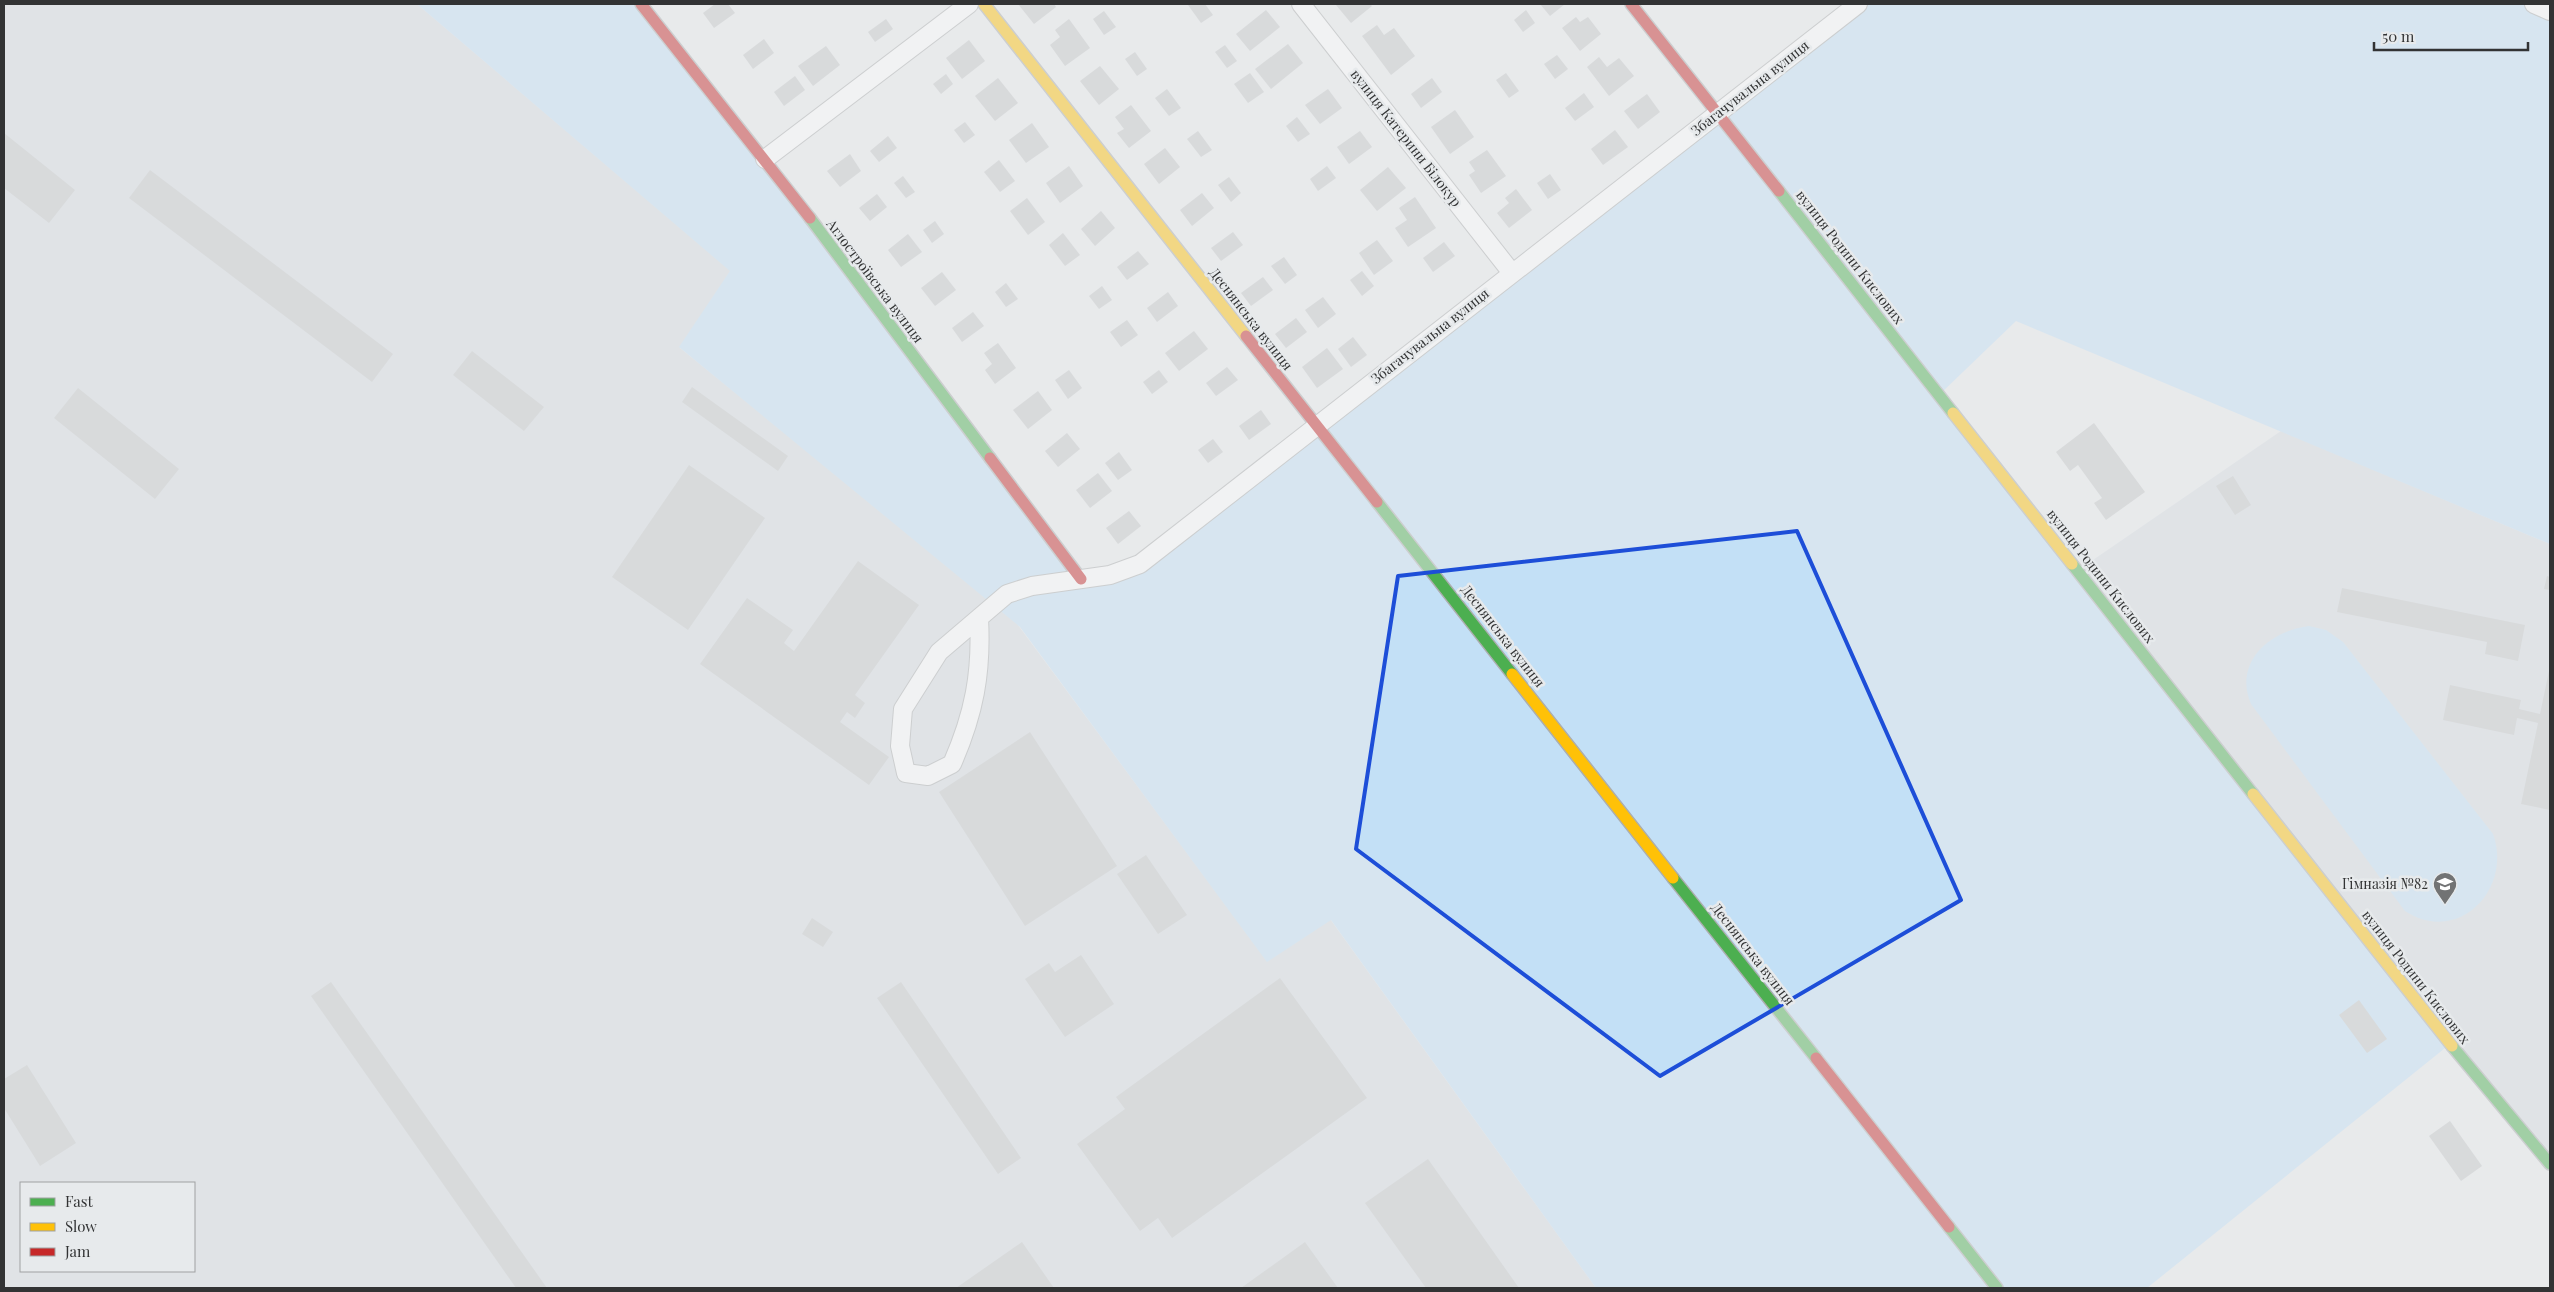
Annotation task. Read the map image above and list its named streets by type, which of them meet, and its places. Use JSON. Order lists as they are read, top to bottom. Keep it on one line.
{"streets":{"street":["Збагачувальна вулиця","вулиця Катерини Білокур","вулиця Родини Кислових","Аглостроївська вулиця","Деснянська вулиця"]},"crossings":[["Збагачувальна вулиця","вулиця Катерини Білокур"],["Збагачувальна вулиця","вулиця Родини Кислових"],["Збагачувальна вулиця","Аглостроївська вулиця"],["Збагачувальна вулиця","Деснянська вулиця"]],"places":{"school or university":["Гімназія №82"]},"legend":["Fast","Slow","Jam"],"scale_bar":"50 m"}
